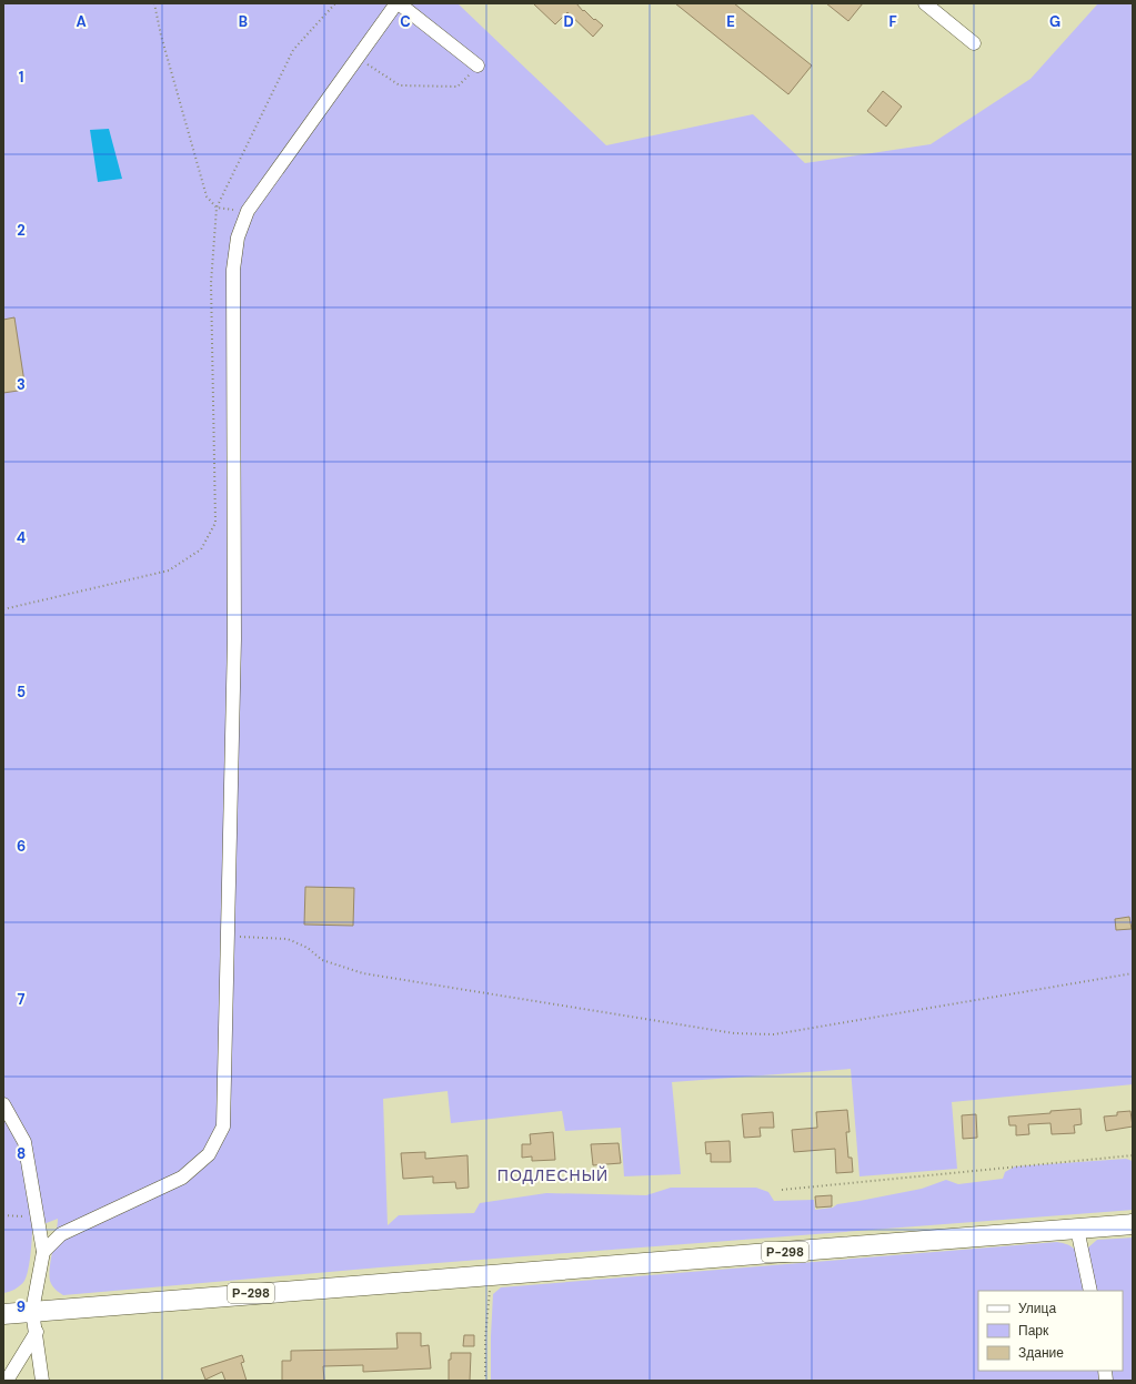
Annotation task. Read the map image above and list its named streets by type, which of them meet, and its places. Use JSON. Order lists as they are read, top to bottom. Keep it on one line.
{"streets":{"highway":["Р-298"]},"districts":["ПОДЛЕСНЫЙ"],"legend":["Улица","Парк","Здание"],"grid":{"columns":["A","B","C","D","E","F","G"],"rows":["1","2","3","4","5","6","7","8","9"]}}
